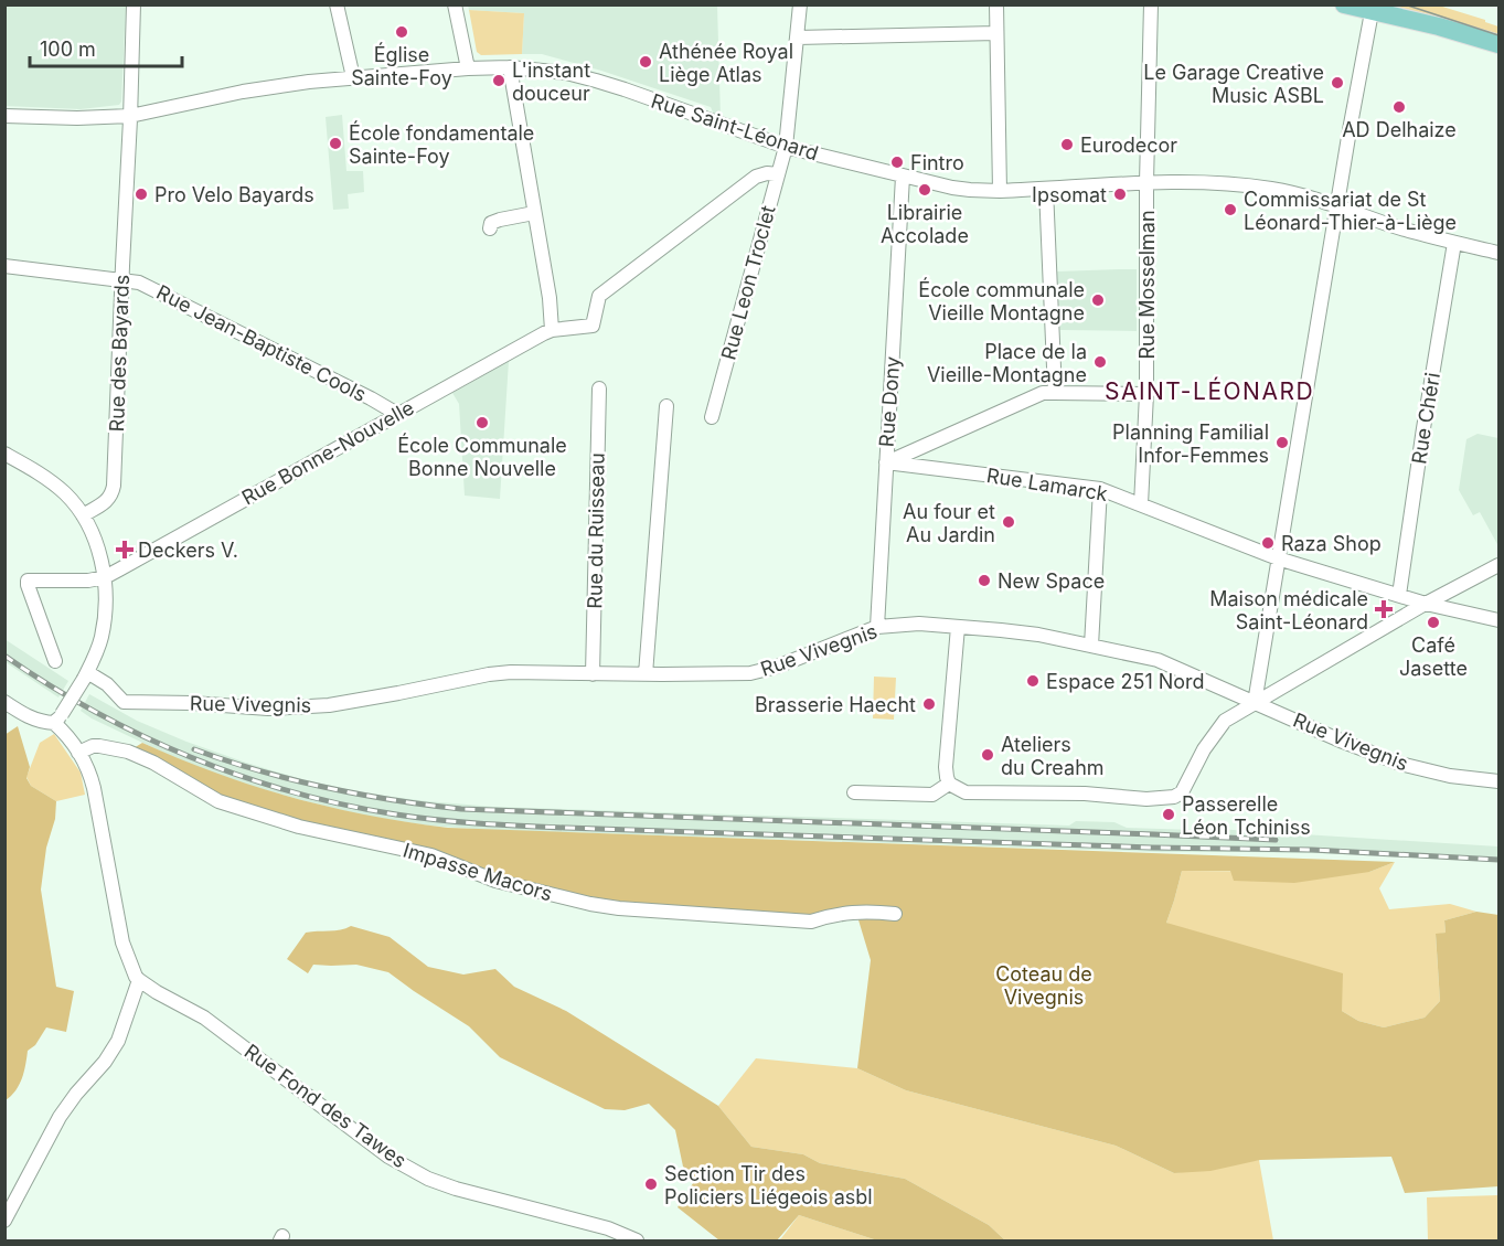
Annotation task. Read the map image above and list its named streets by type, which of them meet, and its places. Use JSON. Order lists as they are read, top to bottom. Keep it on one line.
{"streets":{"street":["Rue Saint-Léonard","Rue Leon Troclet","Rue Mosselman","Rue Jean-Baptiste Cools","Rue des Bayards","Rue Dony","Rue Chéri","Rue Bonne-Nouvelle","Rue Lamarck","Rue du Ruisseau","Rue Vivegnis","Impasse Macors","Rue Fond des Tawes"]},"crossings":[["Rue Saint-Léonard","Rue Leon Troclet"],["Rue Saint-Léonard","Rue Mosselman"],["Rue Saint-Léonard","Rue des Bayards"],["Rue Saint-Léonard","Rue Dony"],["Rue Saint-Léonard","Rue Chéri"],["Rue Mosselman","Rue Lamarck"],["Rue Jean-Baptiste Cools","Rue des Bayards"],["Rue Jean-Baptiste Cools","Rue Bonne-Nouvelle"],["Rue Dony","Rue Lamarck"],["Rue Dony","Rue Vivegnis"],["Rue Chéri","Rue Lamarck"],["Rue du Ruisseau","Rue Vivegnis"]],"districts":["SAINT-LÉONARD"],"parks":["Coteau de Vivegnis"],"places":{"other":["Église Sainte-Foy","Athénée Royal Liège Atlas","L'instant douceur","Le Garage Creative Music ASBL","AD Delhaize","École fondamentale Sainte-Foy","Eurodecor","Fintro","Librairie Accolade","Pro Velo Bayards","Ipsomat","Commissariat de St Léonard-Thier-à-Liège","École communale Vieille Montagne","Place de la Vieille-Montagne","École Communale Bonne Nouvelle","Planning Familial Infor-Femmes","Au four et Au Jardin","Raza Shop","New Space","Café Jasette","Espace 251 Nord","Brasserie Haecht","Ateliers du Creahm","Passerelle Léon Tchiniss","Section Tir des Policiers Liégeois asbl"],"health":["Deckers V.","Maison médicale Saint-Léonard"]},"scale_bar":"100 m"}
